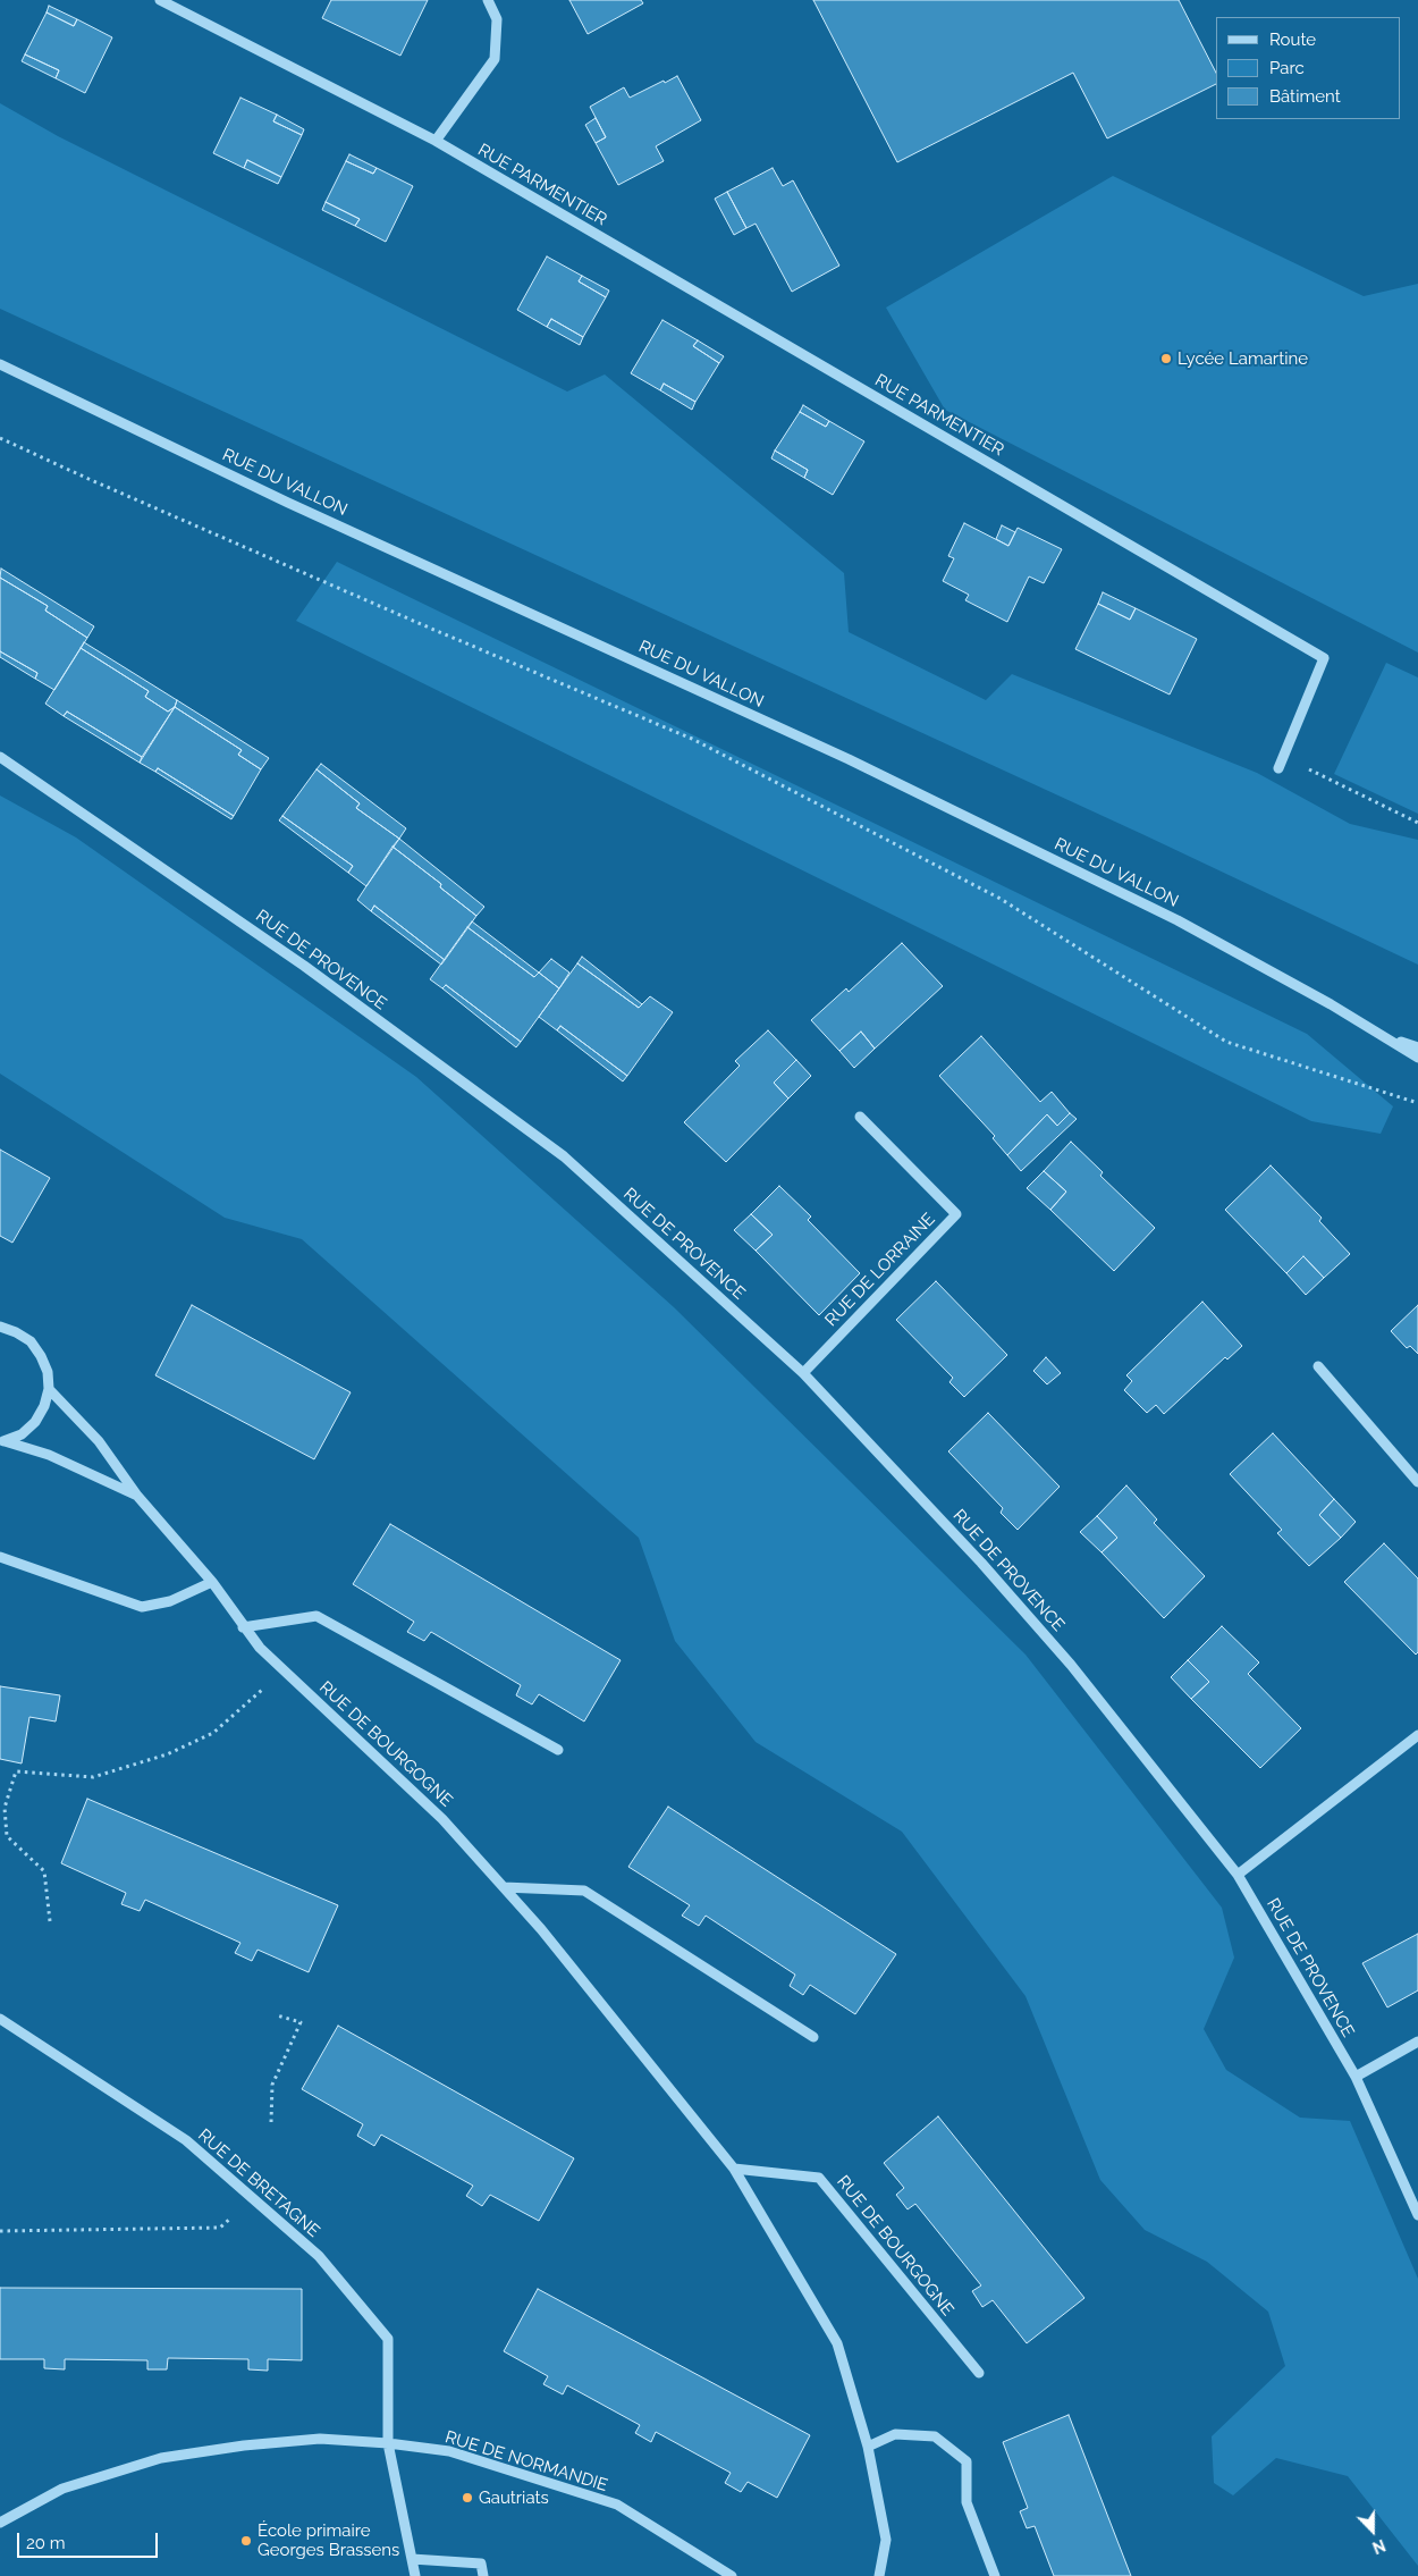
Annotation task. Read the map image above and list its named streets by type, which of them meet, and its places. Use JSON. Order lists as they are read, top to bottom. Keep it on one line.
{"streets":{"street":["RUE PARMENTIER","RUE DU VALLON","RUE DE PROVENCE","RUE DE LORRAINE","RUE DE BOURGOGNE","RUE DE BRETAGNE","RUE DE NORMANDIE"]},"crossings":[["RUE DE PROVENCE","RUE DE LORRAINE"],["RUE DE BRETAGNE","RUE DE NORMANDIE"]],"places":["Lycée Lamartine","Gautriats","École primaire Georges Brassens"],"legend":["Route","Parc","Bâtiment"],"scale_bar":"20 m","north":"bottom"}
